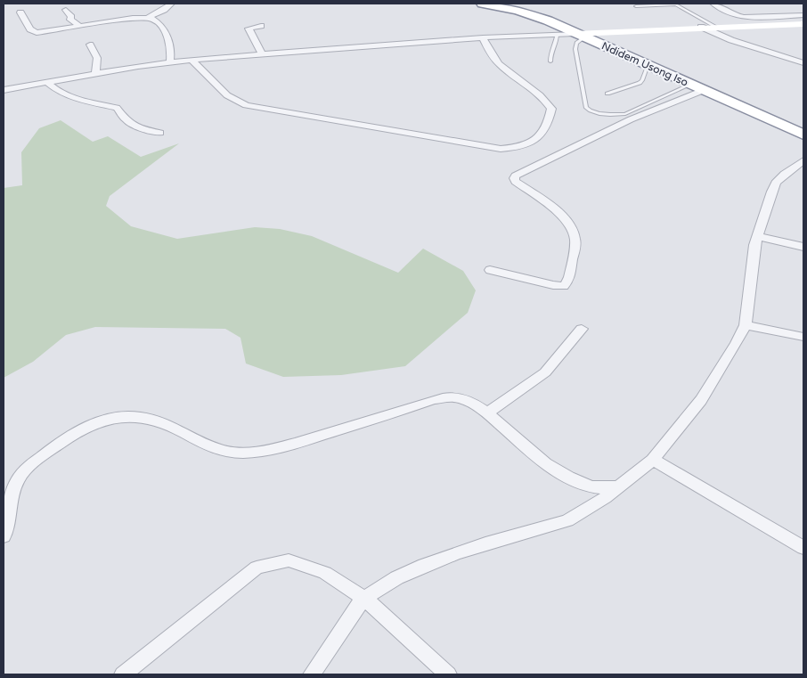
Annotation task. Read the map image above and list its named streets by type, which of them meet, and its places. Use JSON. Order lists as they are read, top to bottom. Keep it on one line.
{"streets":{"highway":["Ndidem Usong Iso"]}}
